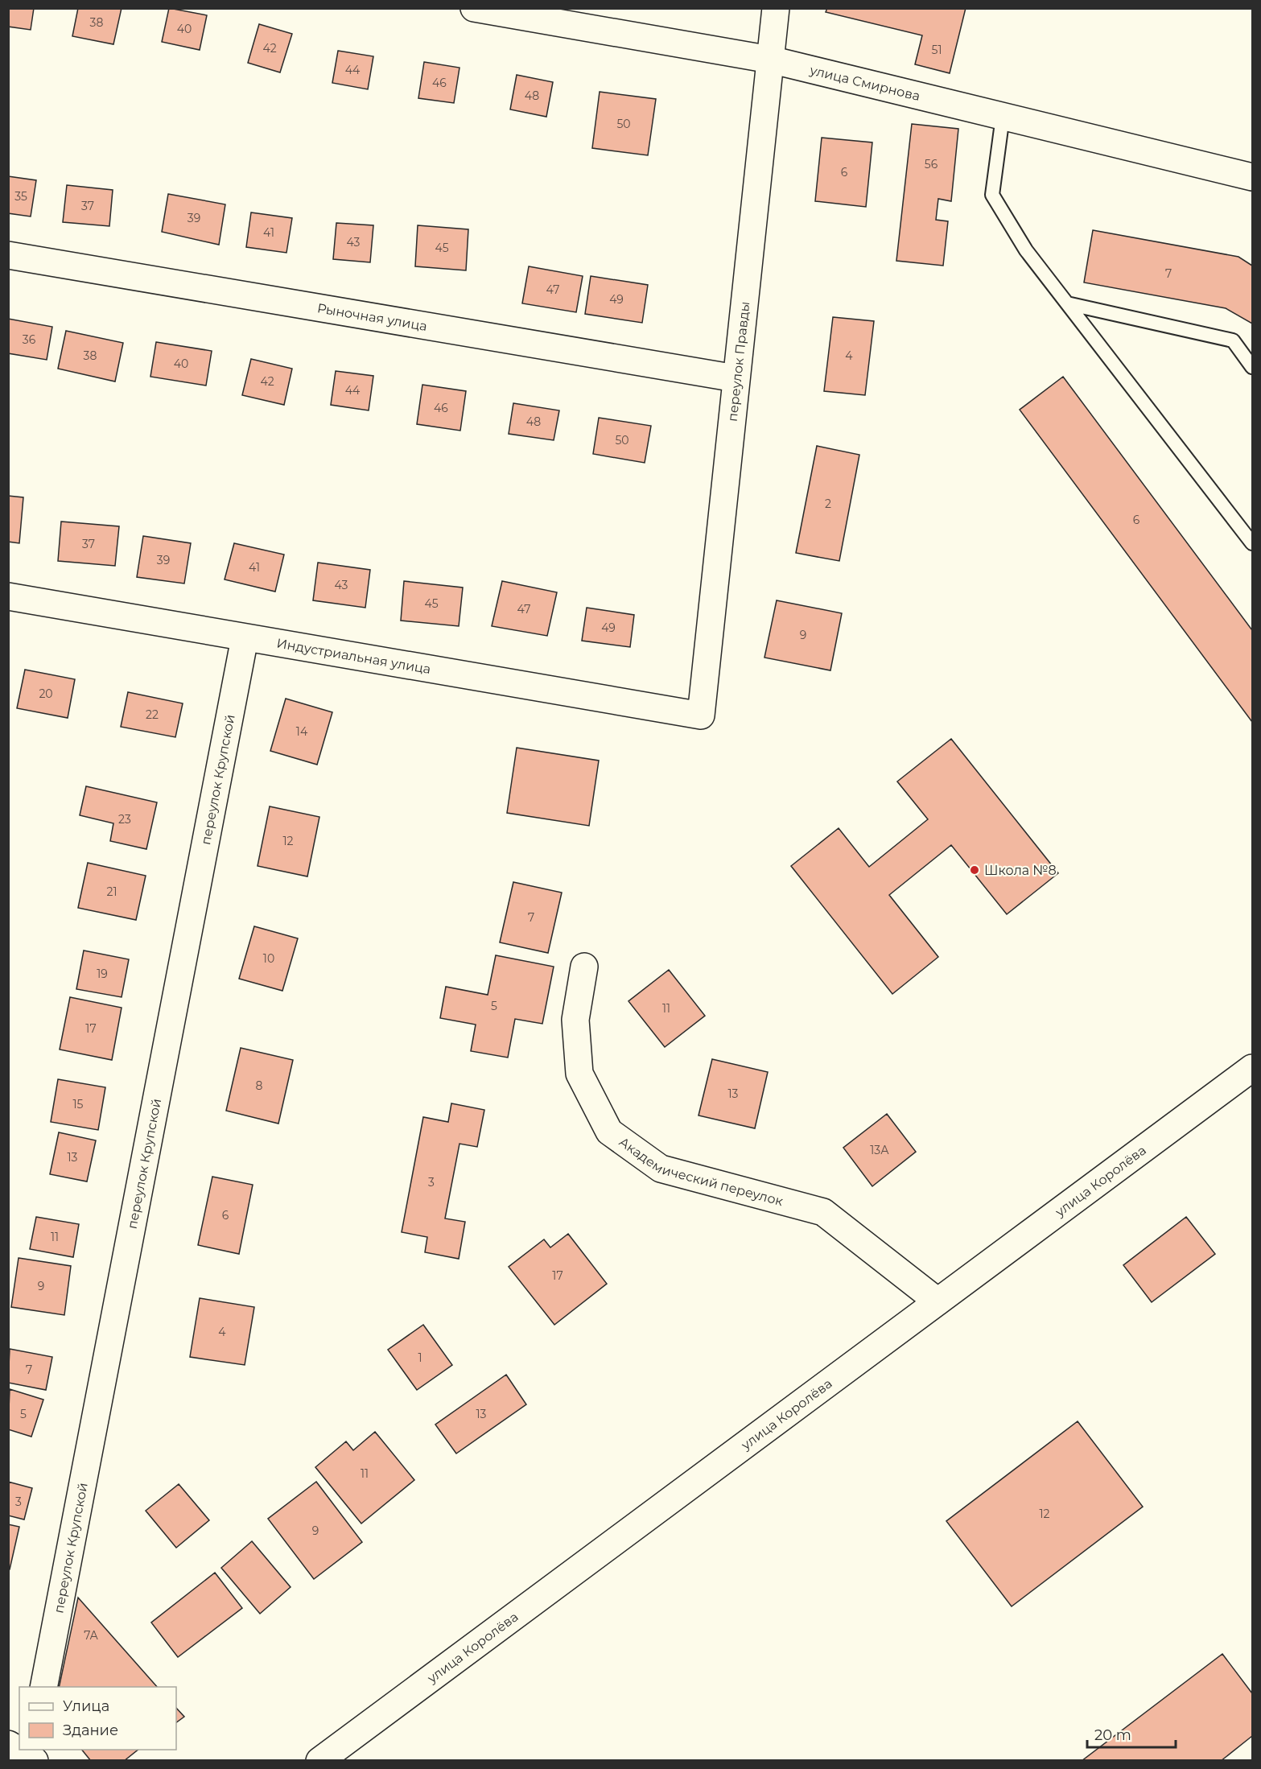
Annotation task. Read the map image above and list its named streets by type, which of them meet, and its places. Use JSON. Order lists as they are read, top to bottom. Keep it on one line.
{"streets":{"main road":["улица Смирнова","Рыночная улица","переулок Правды","Индустриальная улица","переулок Крупской","Академический переулок","улица Королёва"]},"crossings":[["улица Смирнова","переулок Правды"],["Рыночная улица","переулок Правды"],["переулок Правды","Индустриальная улица"],["Индустриальная улица","переулок Крупской"],["Академический переулок","улица Королёва"]],"places":["Школа №8"],"house_numbers":["38","40","42","51","44","46","48","50","56","6","35","37","39","41","43","45","7","47","49","36","38","4","40","42","44","46","48","50","2","6","37","39","41","43","45","47","49","9","20","22","14","23","12","21","7","10","19","5","11","17","8","13","15","13А","13","3","6","11","17","9","4","1","7","5","13","11","3","12","9","7А"],"legend":["Улица","Здание"],"scale_bar":"20 m"}
